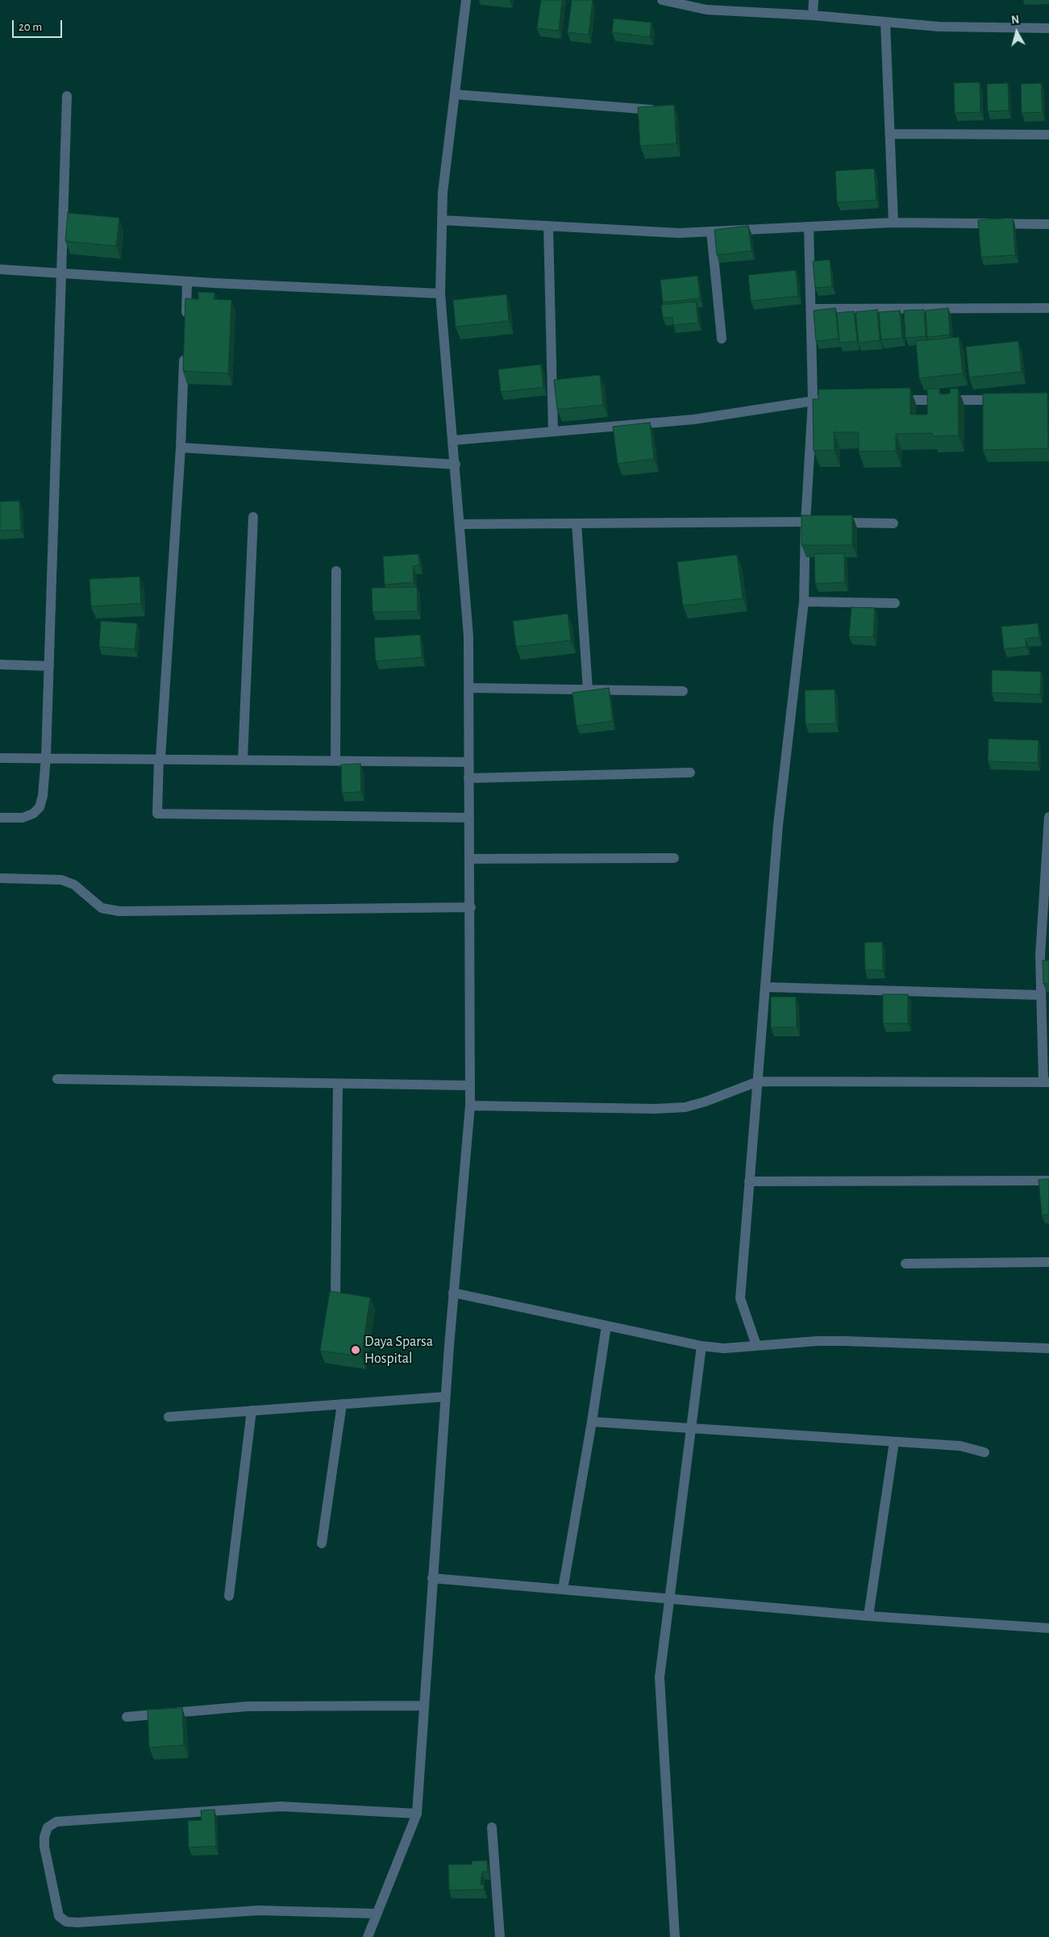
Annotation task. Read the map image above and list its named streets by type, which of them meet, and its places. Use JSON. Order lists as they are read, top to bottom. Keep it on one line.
{"places":["Daya Sparsa Hospital"],"scale_bar":"20 m","north":"top"}
